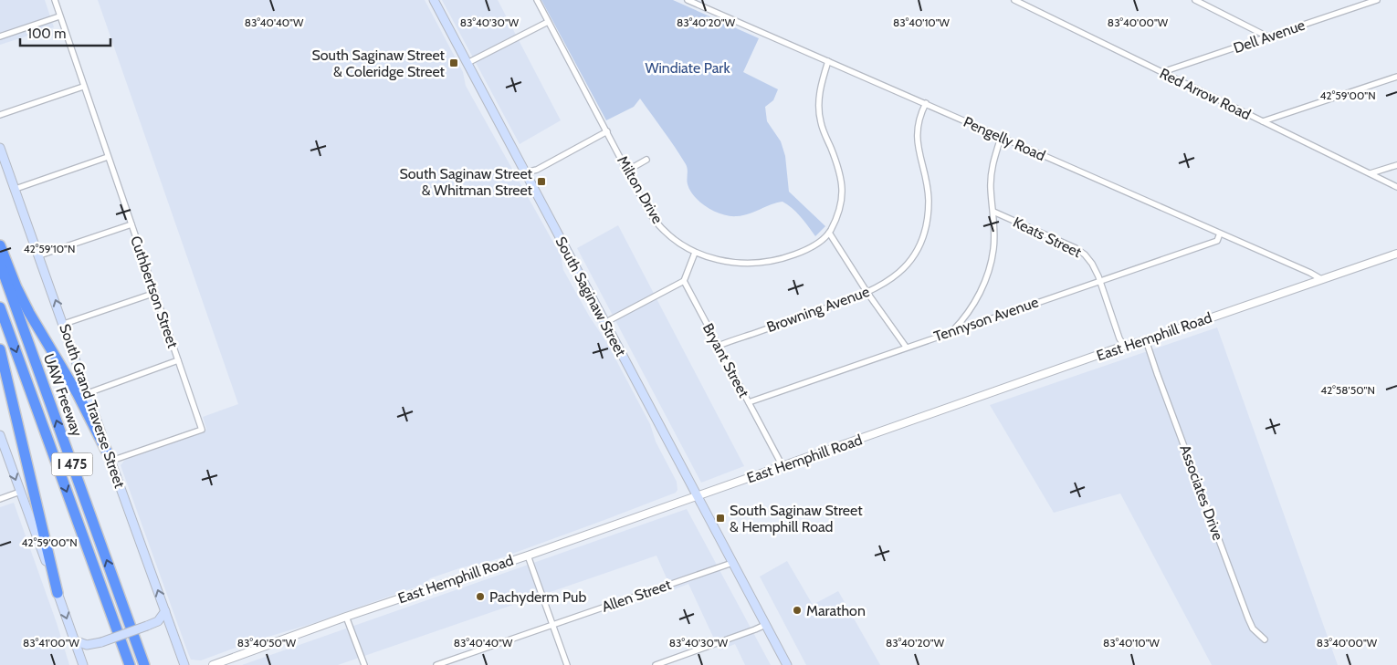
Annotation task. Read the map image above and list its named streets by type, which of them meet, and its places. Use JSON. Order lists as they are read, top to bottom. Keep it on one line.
{"streets":{"highway":["UAW Freeway","I 475"],"main road":["South Saginaw Street","South Grand Traverse Street"],"street":["Dell Avenue","Red Arrow Road","Pengelly Road","Milton Drive","Keats Street","Cuthbertson Street","Browning Avenue","Tennyson Avenue","East Hemphill Road","Bryant Street","Associates Drive","Allen Street"]},"crossings":[["Dell Avenue","Red Arrow Road"],["Pengelly Road","Milton Drive"],["Pengelly Road","Browning Avenue"],["Pengelly Road","Tennyson Avenue"],["Pengelly Road","East Hemphill Road"],["Keats Street","Tennyson Avenue"],["Keats Street","East Hemphill Road"],["Cuthbertson Street","South Grand Traverse Street"],["South Saginaw Street","East Hemphill Road"],["South Saginaw Street","Allen Street"],["Browning Avenue","Bryant Street"],["Tennyson Avenue","Bryant Street"],["East Hemphill Road","Bryant Street"],["East Hemphill Road","Associates Drive"]],"one_way":["South Grand Traverse Street"],"parks":["Windiate Park"],"places":{"transit":["South Saginaw Street & Coleridge Street","South Saginaw Street & Whitman Street","South Saginaw Street & Hemphill Road"],"other":["Pachyderm Pub","Marathon"]},"scale_bar":"100 m","coordinates":["83°40'40\"W","83°40'30\"W","83°40'20\"W","83°40'10\"W","83°40'00\"W","42°59'00\"N","42°59'10\"N","42°58'50\"N","83°41'00\"W","83°40'50\"W"]}
